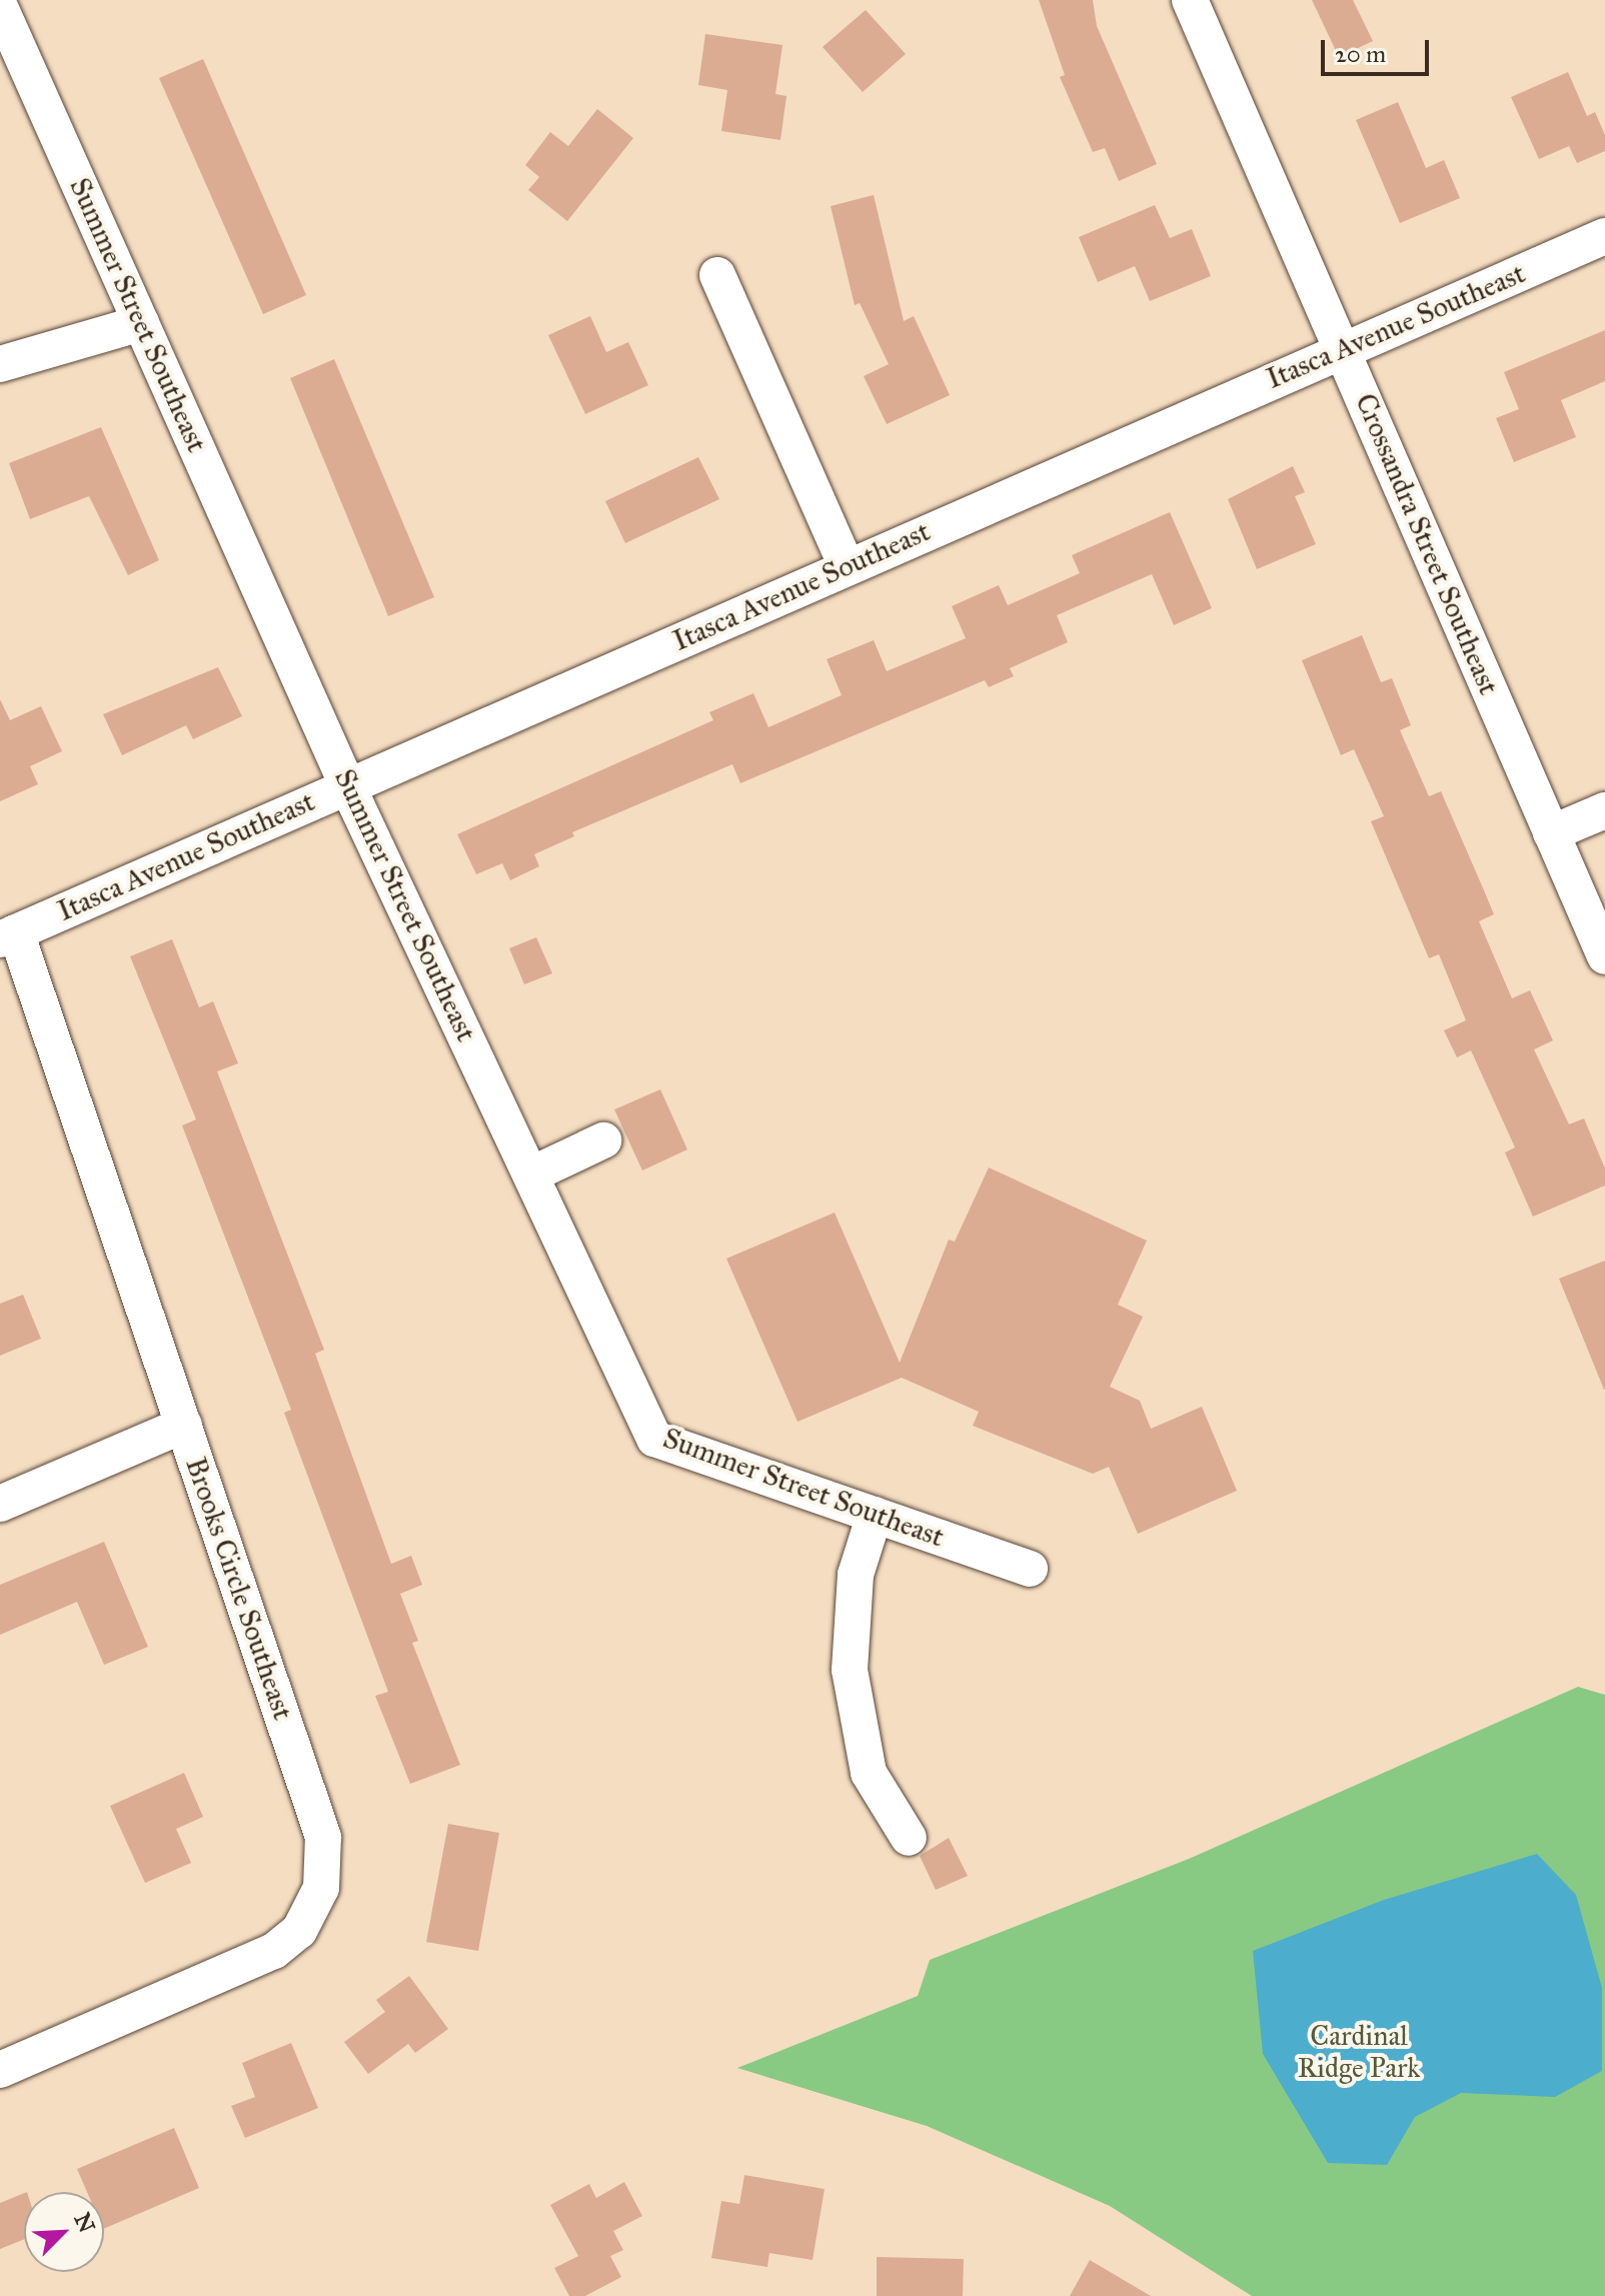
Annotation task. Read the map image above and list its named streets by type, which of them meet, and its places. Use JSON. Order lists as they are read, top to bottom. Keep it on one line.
{"streets":{"street":["Summer Street Southeast","Itasca Avenue Southeast","Crossandra Street Southeast","Brooks Circle Southeast"]},"crossings":[["Summer Street Southeast","Itasca Avenue Southeast"],["Itasca Avenue Southeast","Crossandra Street Southeast"],["Itasca Avenue Southeast","Brooks Circle Southeast"]],"parks":["Cardinal Ridge Park"],"scale_bar":"20 m","north":"top right"}
